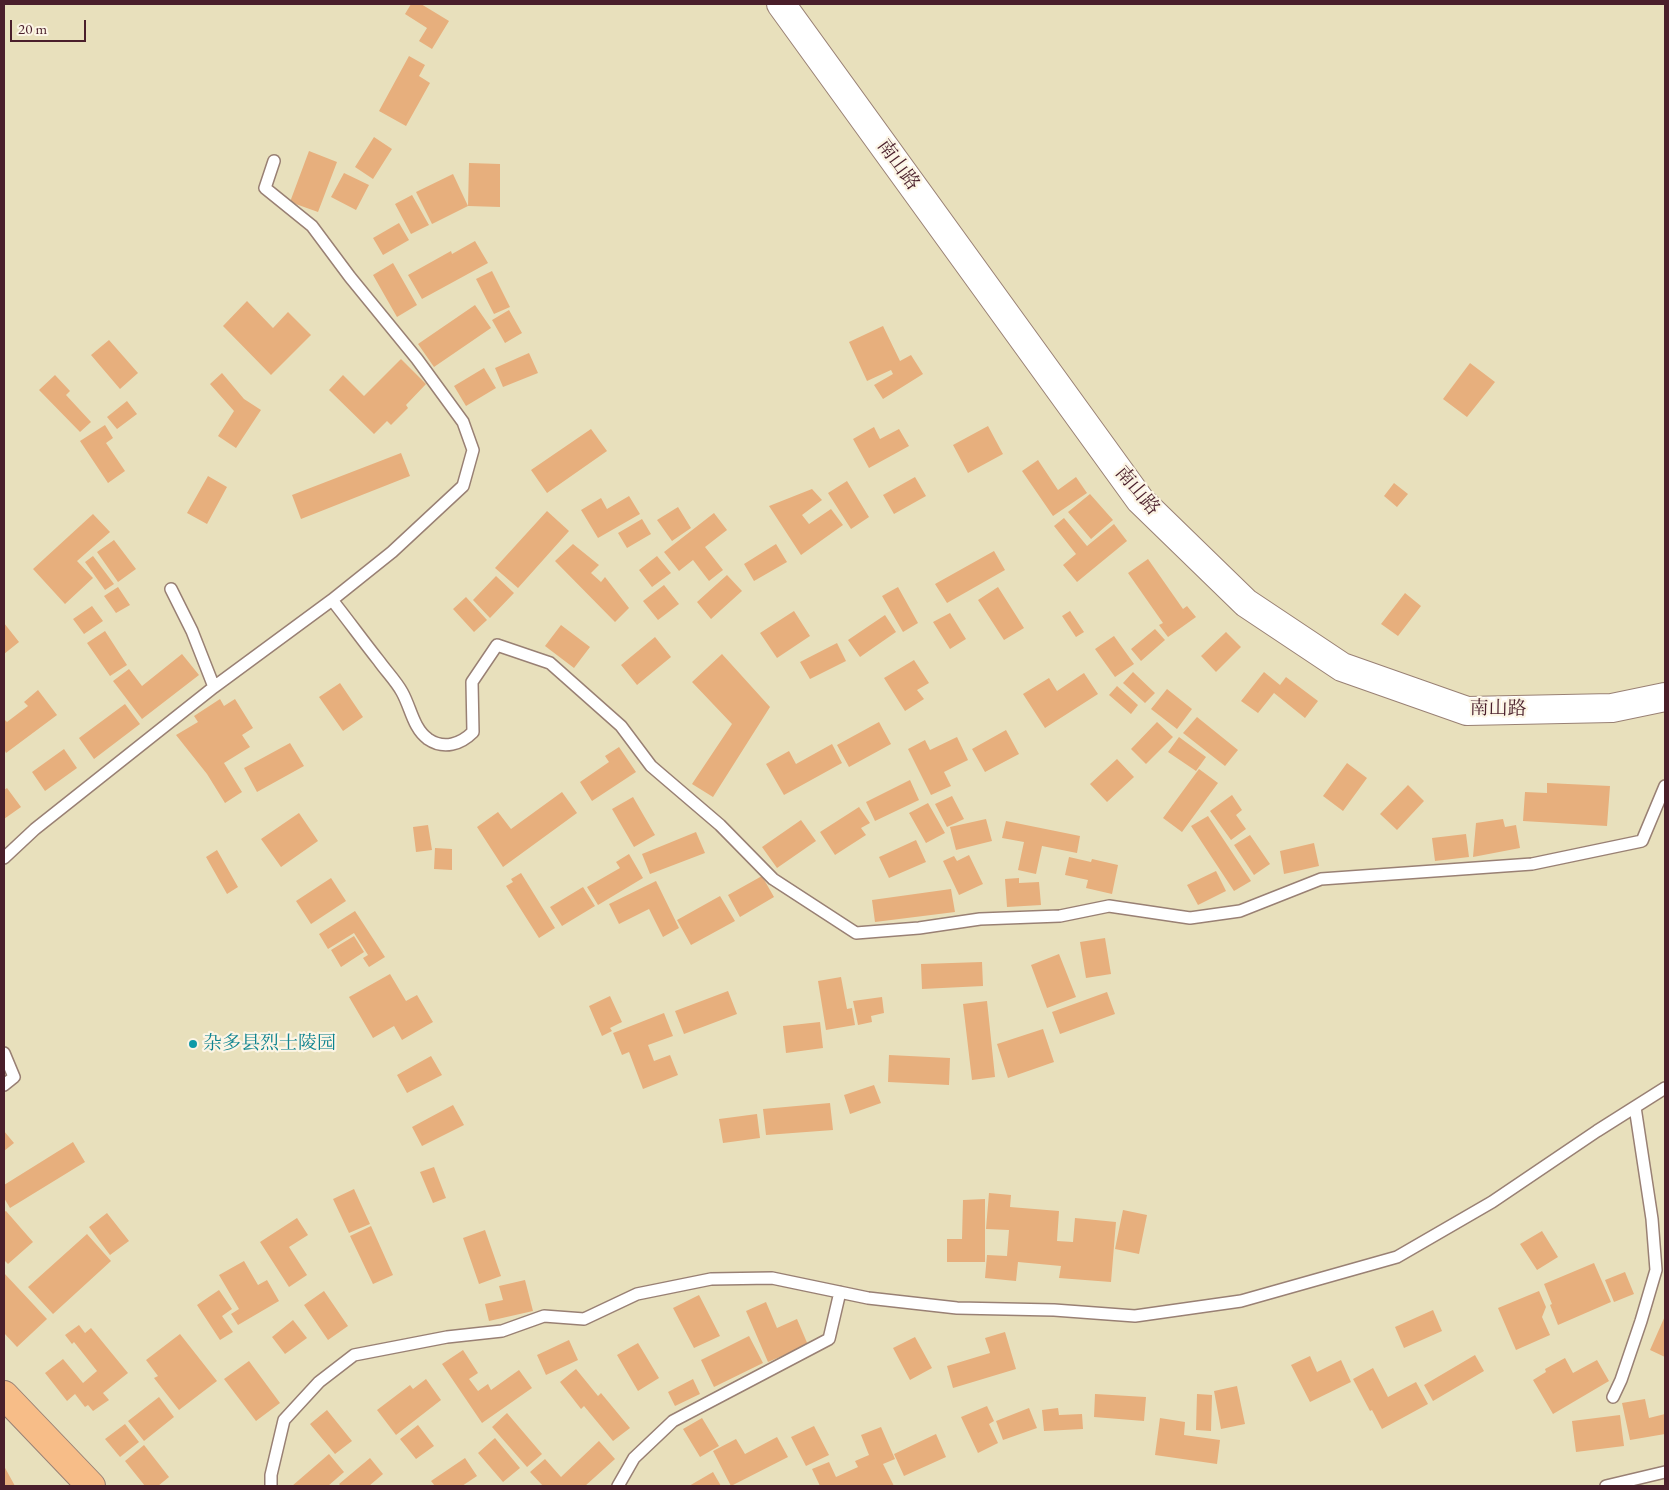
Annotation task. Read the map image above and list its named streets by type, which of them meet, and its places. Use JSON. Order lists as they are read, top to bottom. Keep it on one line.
{"streets":{"street":["南山路"]},"places":["杂多县烈士陵园"],"scale_bar":"20 m"}
